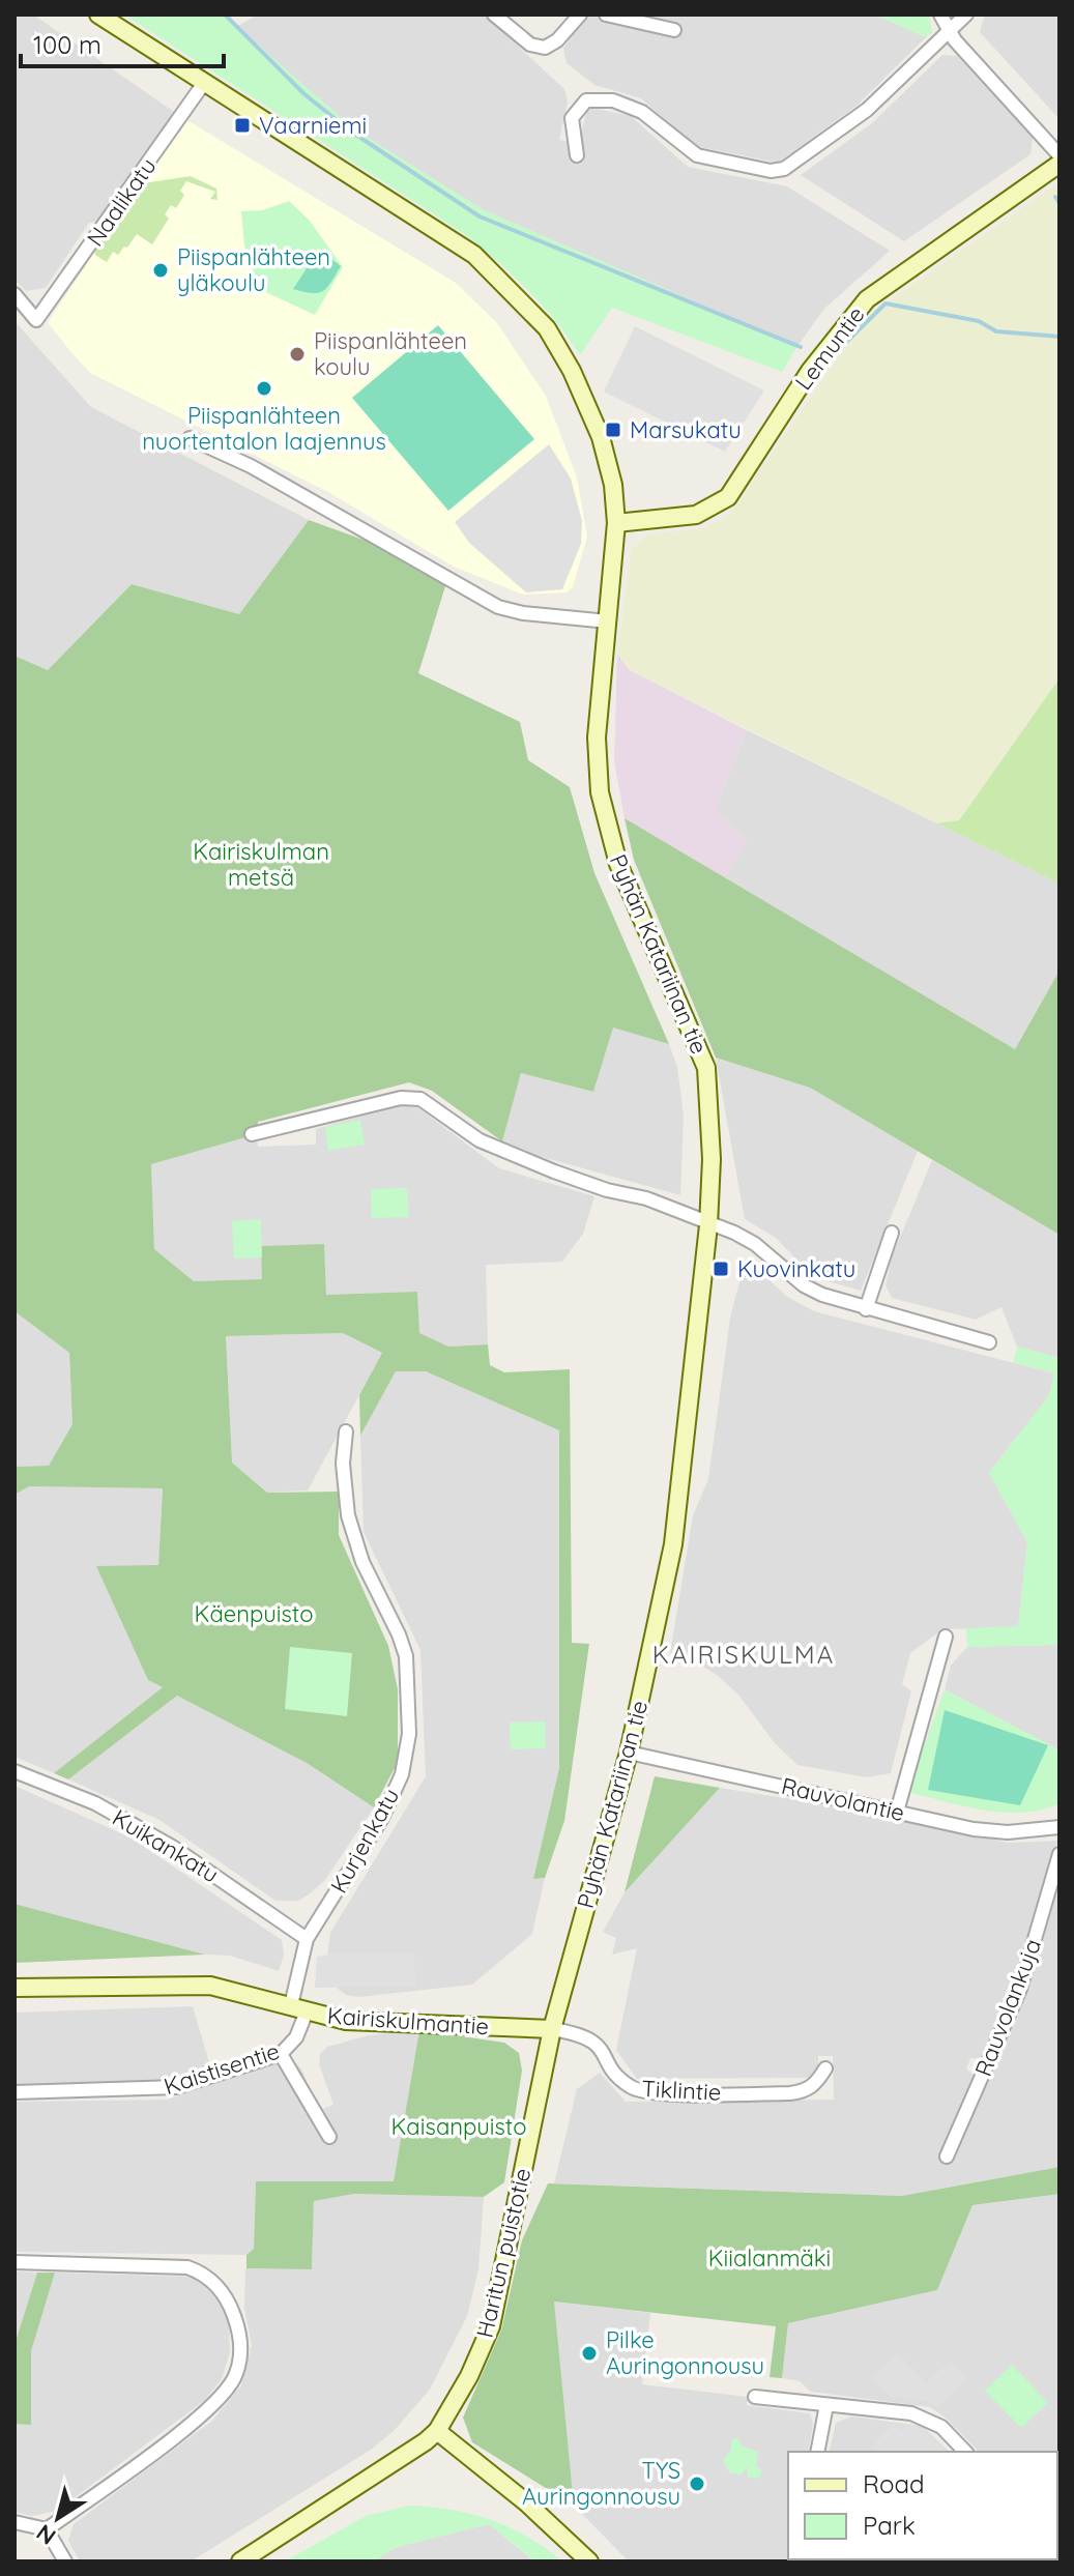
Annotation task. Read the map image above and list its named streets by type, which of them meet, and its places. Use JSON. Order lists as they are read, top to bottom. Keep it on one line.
{"streets":{"street":["Naalikatu","Lemuntie","Pyhän Katariinan tie","Rauvolantie","Kurjenkatu","Kuikankatu","Rauvolankuja","Kairiskulmantie","Kaistisentie","Tiklintie","Haritun puistotie"]},"crossings":[["Naalikatu","Pyhän Katariinan tie"],["Lemuntie","Pyhän Katariinan tie"],["Pyhän Katariinan tie","Rauvolantie"],["Pyhän Katariinan tie","Kairiskulmantie"],["Pyhän Katariinan tie","Tiklintie"],["Pyhän Katariinan tie","Haritun puistotie"],["Kurjenkatu","Kuikankatu"],["Kurjenkatu","Kairiskulmantie"],["Kurjenkatu","Kaistisentie"],["Kairiskulmantie","Kaistisentie"],["Kairiskulmantie","Tiklintie"],["Kairiskulmantie","Haritun puistotie"],["Tiklintie","Haritun puistotie"]],"districts":["KAIRISKULMA"],"parks":["Kairiskulman metsä","Käenpuisto","Kaisanpuisto","Kiialanmäki"],"places":{"transit":["Vaarniemi","Marsukatu","Kuovinkatu"],"other":["Piispanlähteen yläkoulu","Piispanlähteen koulu","Piispanlähteen nuortentalon laajennus","Pilke Auringonnousu","TYS Auringonnousu"]},"legend":["Road","Park"],"scale_bar":"100 m","north":"bottom left"}
